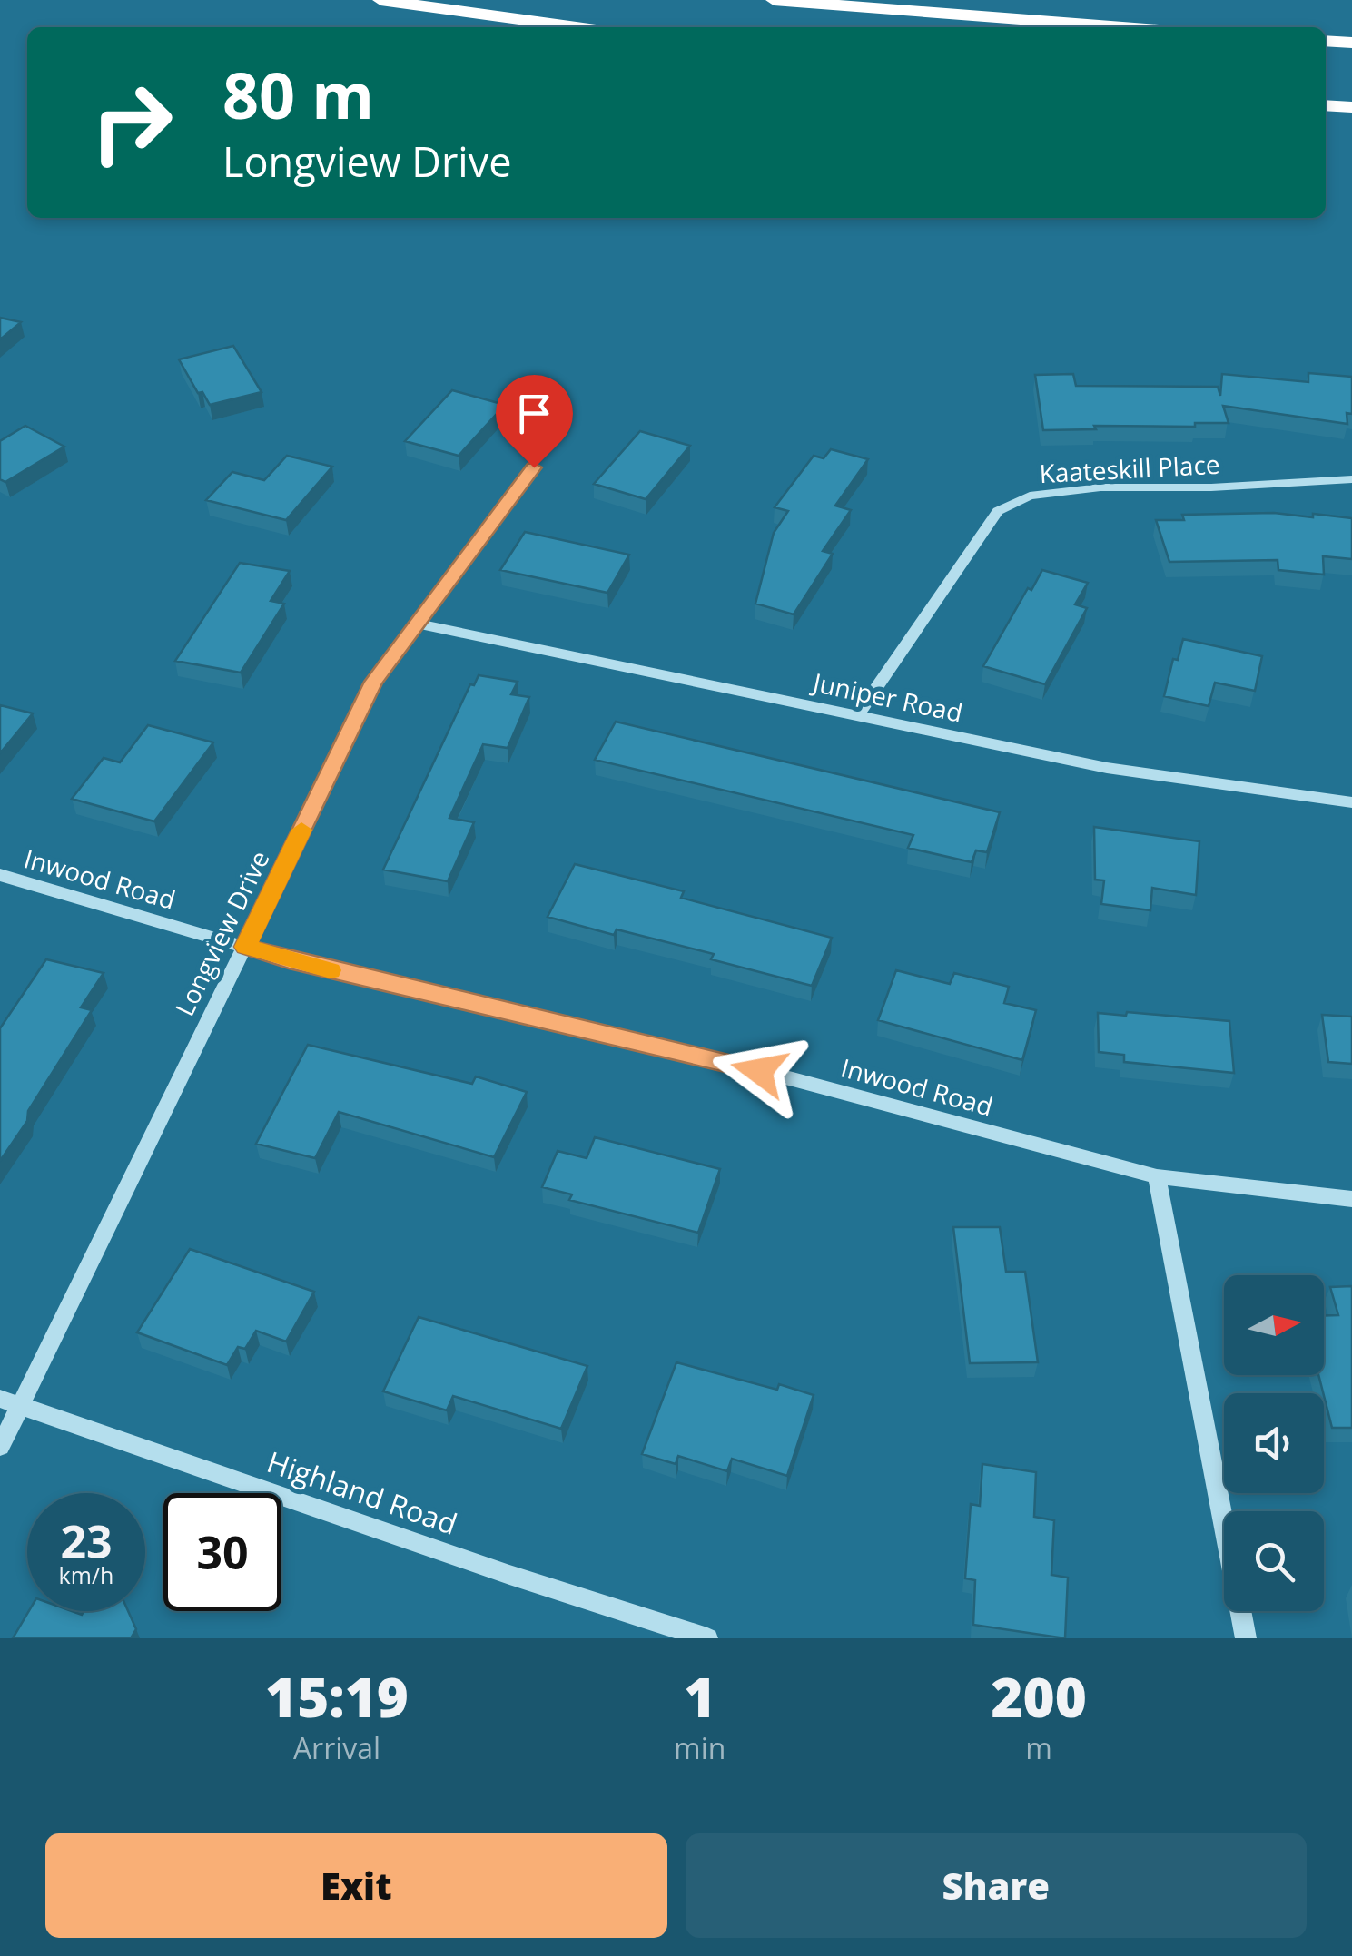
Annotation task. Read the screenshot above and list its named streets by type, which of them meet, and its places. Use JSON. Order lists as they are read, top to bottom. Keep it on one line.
{"streets":{"street":["Kaateskill Place","Juniper Road","Inwood Road","Longview Drive","Highland Road"]},"crossings":[["Kaateskill Place","Juniper Road"],["Juniper Road","Longview Drive"],["Inwood Road","Longview Drive"],["Longview Drive","Highland Road"]],"north":"right","page":{"turn":["80 m","Longview Drive"],"speed":"23 km/h","limit":"30","eta":["15:19","Arrival","1","min","200","m"],"buttons":["Exit","Share"]}}
